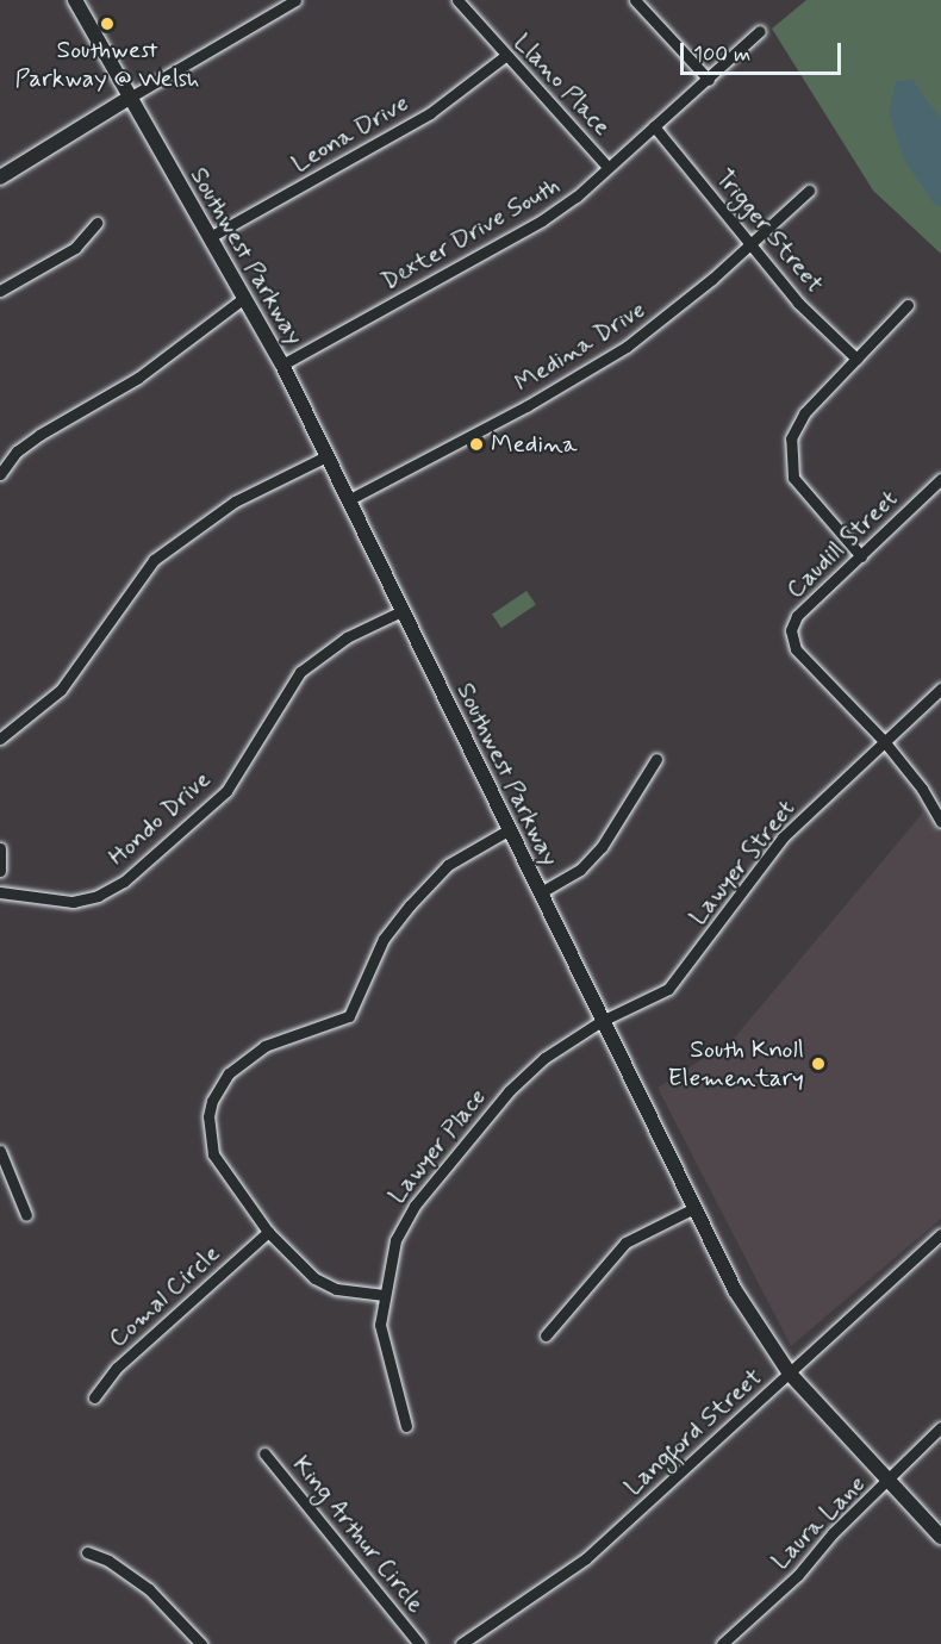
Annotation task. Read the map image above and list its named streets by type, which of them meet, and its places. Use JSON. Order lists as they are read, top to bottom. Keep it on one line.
{"streets":{"main road":["Southwest Parkway"],"street":["Llano Place","Leona Drive","Trigger Street","Dexter Drive South","Medina Drive","Caudill Street","Hondo Drive","Lawyer Street","Lawyer Place","Comal Circle","Langford Street","Laura Lane","King Arthur Circle"]},"crossings":[["Llano Place","Leona Drive"],["Llano Place","Dexter Drive South"],["Leona Drive","Southwest Parkway"],["Trigger Street","Dexter Drive South"],["Trigger Street","Medina Drive"],["Dexter Drive South","Southwest Parkway"],["Southwest Parkway","Medina Drive"],["Southwest Parkway","Hondo Drive"],["Southwest Parkway","Lawyer Street"],["Southwest Parkway","Lawyer Place"],["Southwest Parkway","Langford Street"],["Southwest Parkway","Laura Lane"],["Caudill Street","Lawyer Street"],["Lawyer Street","Lawyer Place"]],"places":["Southwest Parkway @ Welsh","Medina","South Knoll Elementary"],"scale_bar":"100 m"}
